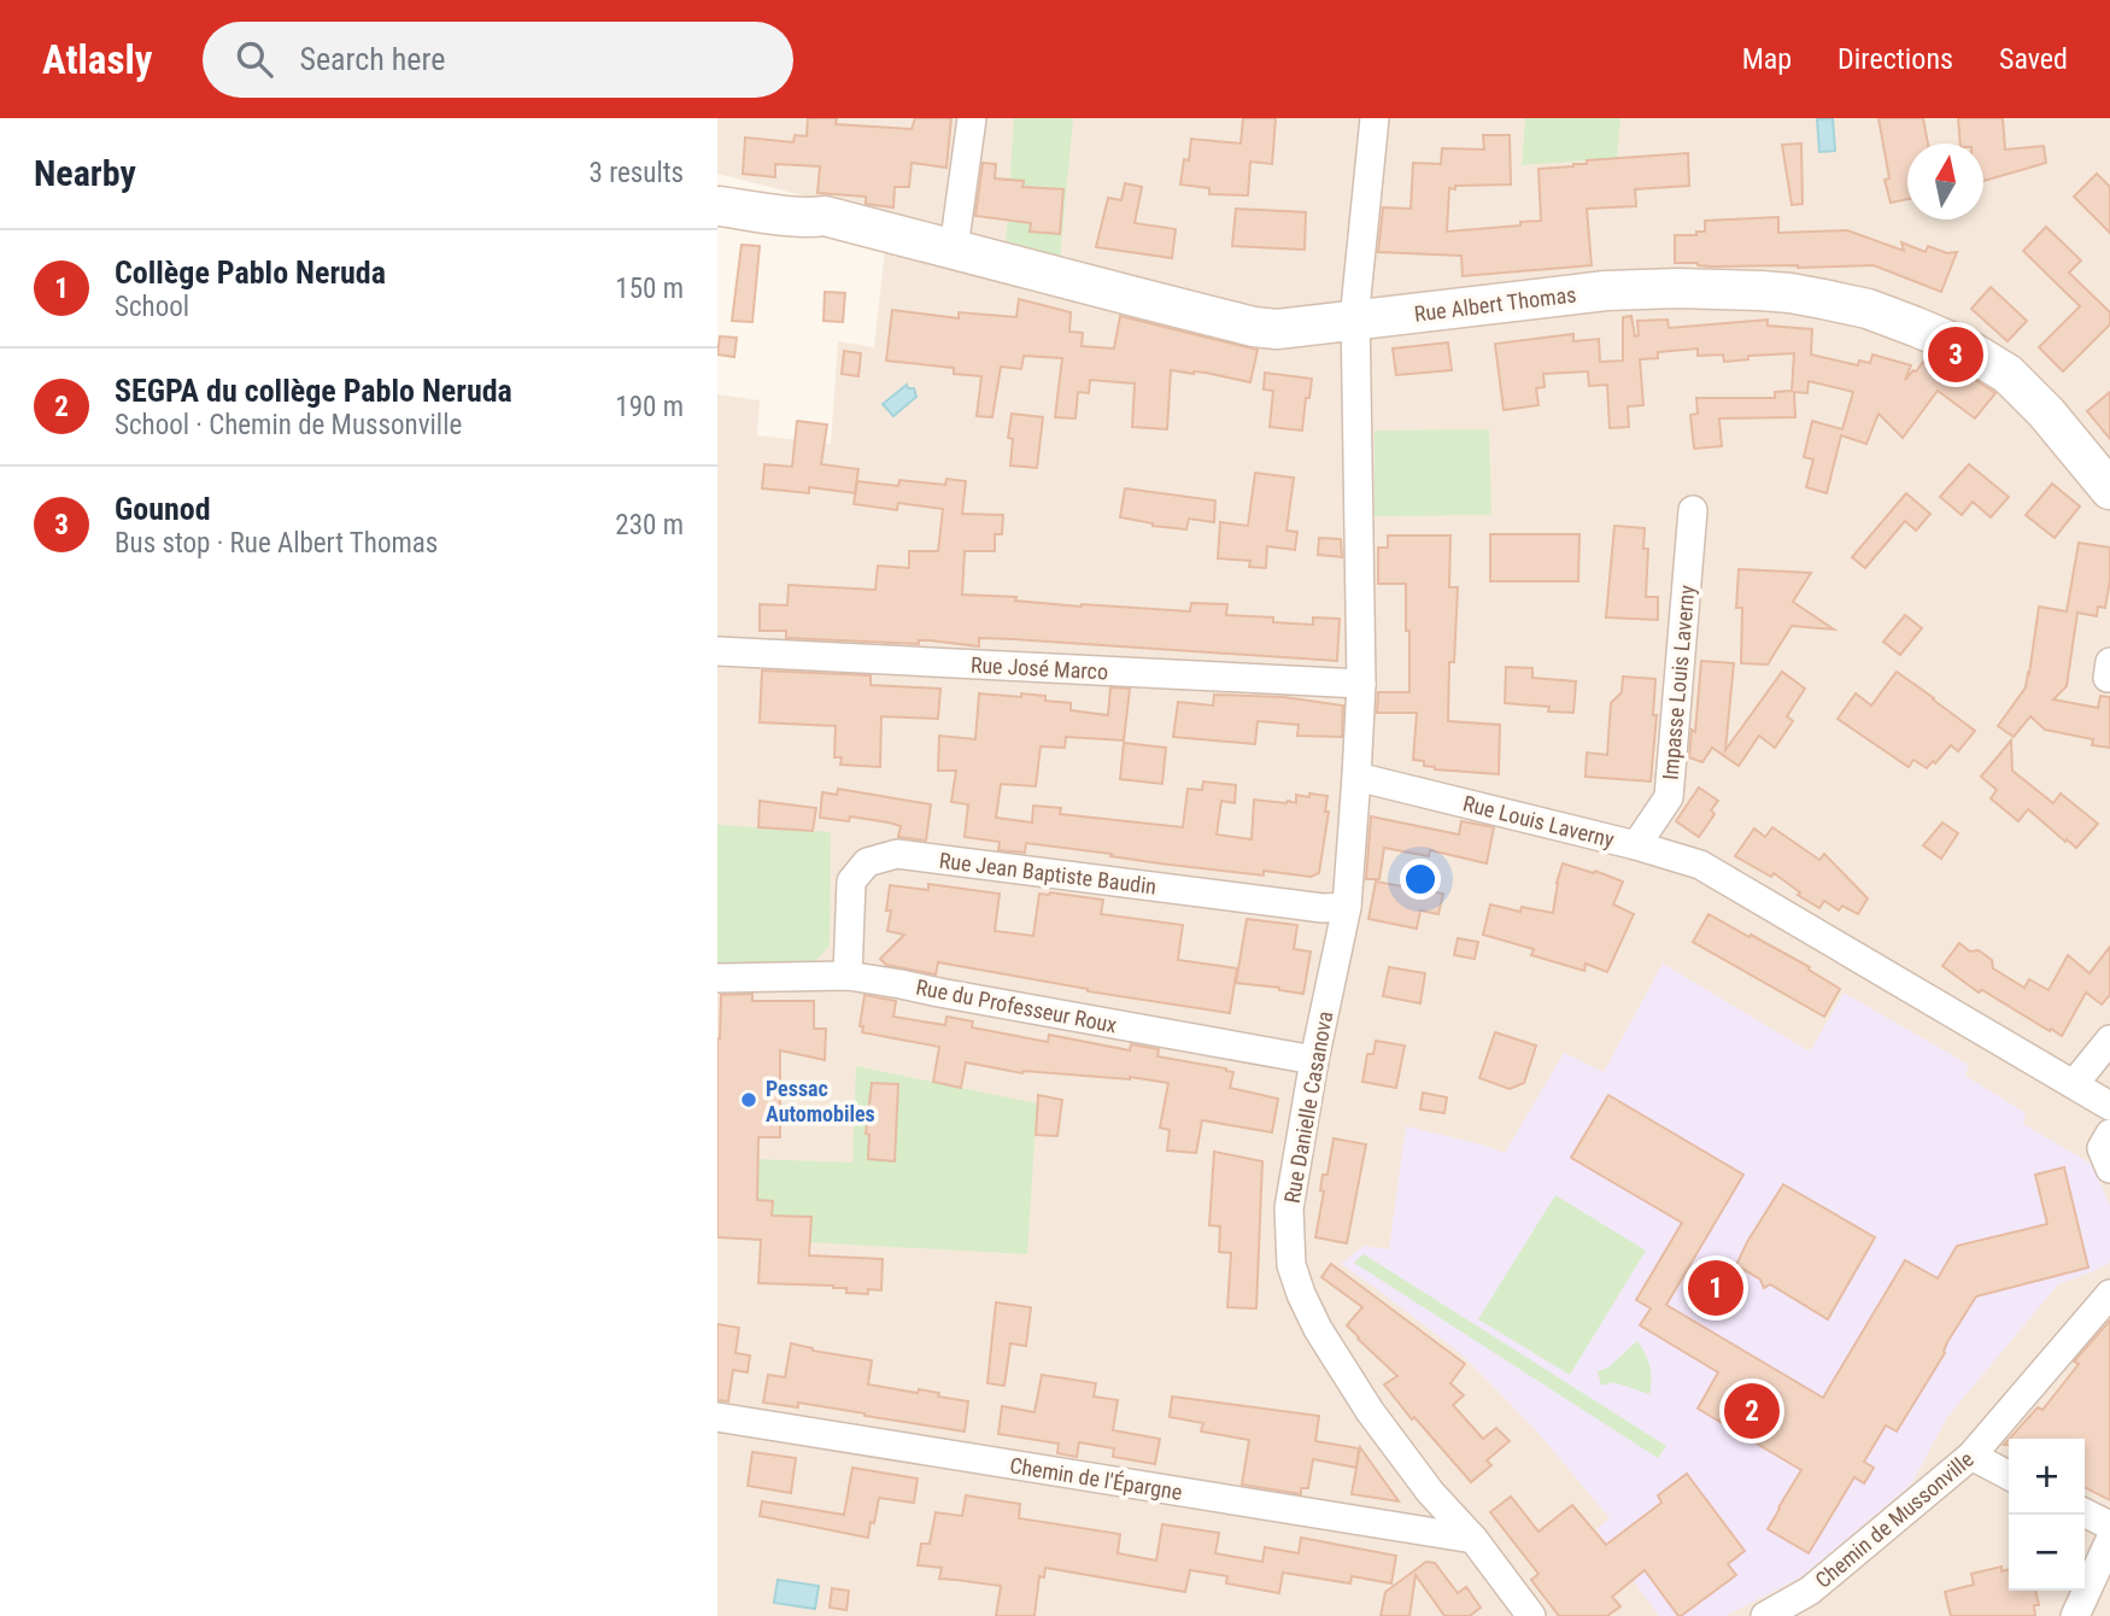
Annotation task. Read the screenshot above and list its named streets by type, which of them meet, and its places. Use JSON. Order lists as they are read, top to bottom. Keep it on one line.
{"streets":{"street":["Rue Albert Thomas","Rue José Marco","Impasse Louis Laverny","Rue Louis Laverny","Rue Jean Baptiste Baudin","Rue du Professeur Roux","Rue Danielle Casanova","Chemin de l'Épargne","Chemin de Mussonville"]},"crossings":[["Impasse Louis Laverny","Rue Louis Laverny"],["Rue Louis Laverny","Rue Danielle Casanova"],["Rue Jean Baptiste Baudin","Rue du Professeur Roux"],["Rue Jean Baptiste Baudin","Rue Danielle Casanova"],["Rue du Professeur Roux","Rue Danielle Casanova"],["Rue Danielle Casanova","Chemin de l'Épargne"]],"places":["Pessac Automobiles"],"north":"top","page":{"header":"Atlasly","search":"Search here","nav":["Map","Directions","Saved"],"heading":["Nearby","3 results"],"list":[{"mark":"1","name":"Collège Pablo Neruda","note":"School","value":"150 m"},{"mark":"2","name":"SEGPA du collège Pablo Neruda","note":"School · Chemin de Mussonville","value":"190 m"},{"mark":"3","name":"Gounod","note":"Bus stop · Rue Albert Thomas","value":"230 m"}],"pins":["3","1","2"],"map_buttons":["+","−"]}}
